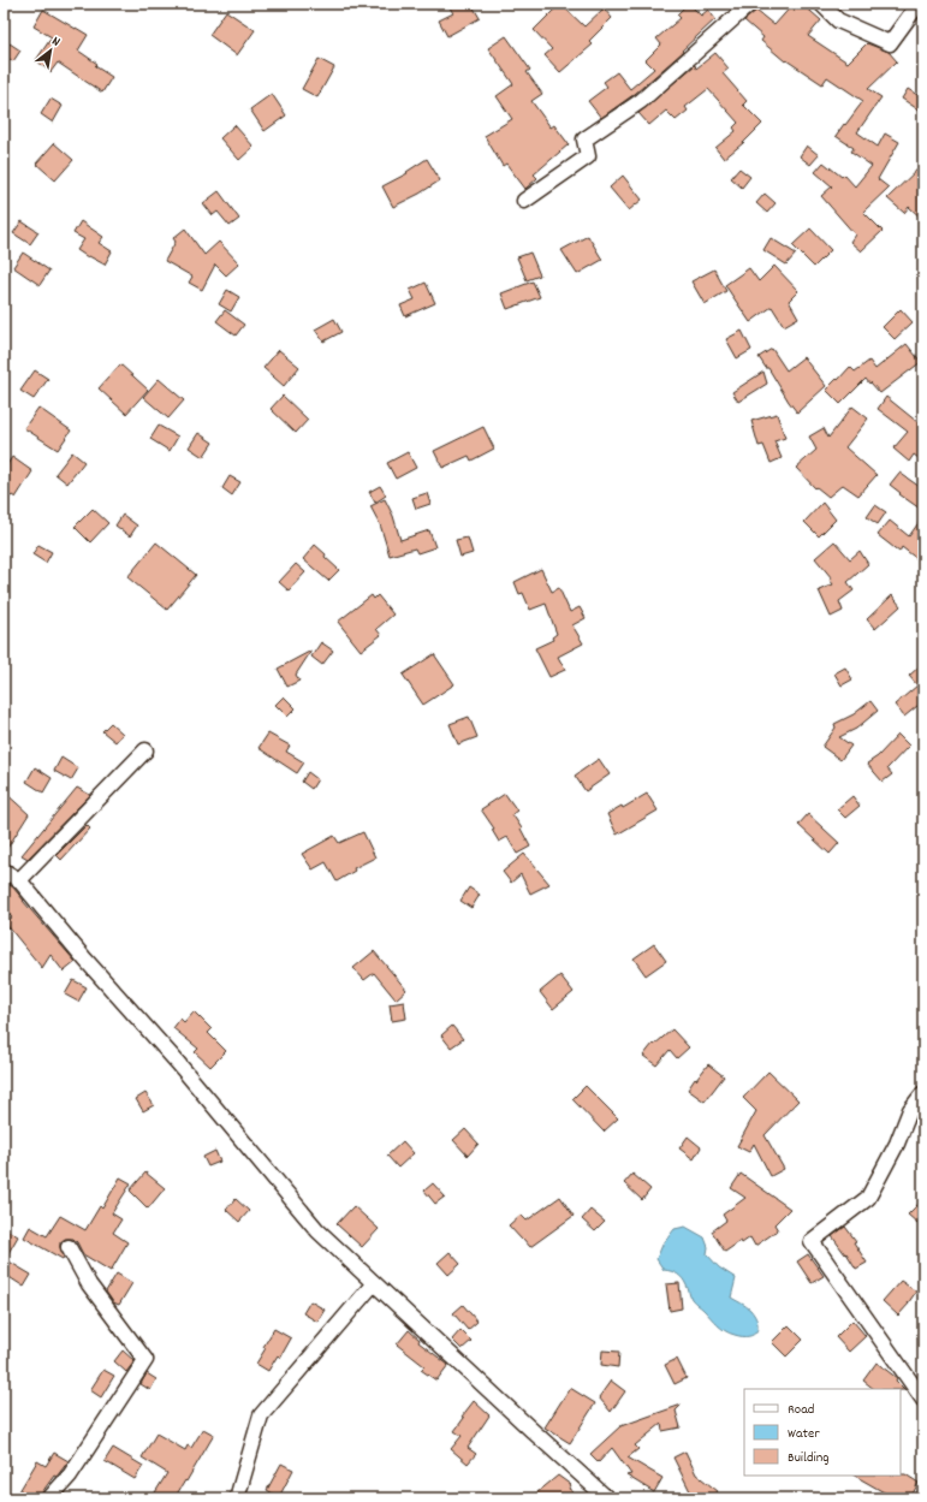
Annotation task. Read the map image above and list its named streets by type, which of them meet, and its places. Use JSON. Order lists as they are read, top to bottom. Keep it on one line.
{"legend":["Road","Water","Building"],"north":"top right"}
